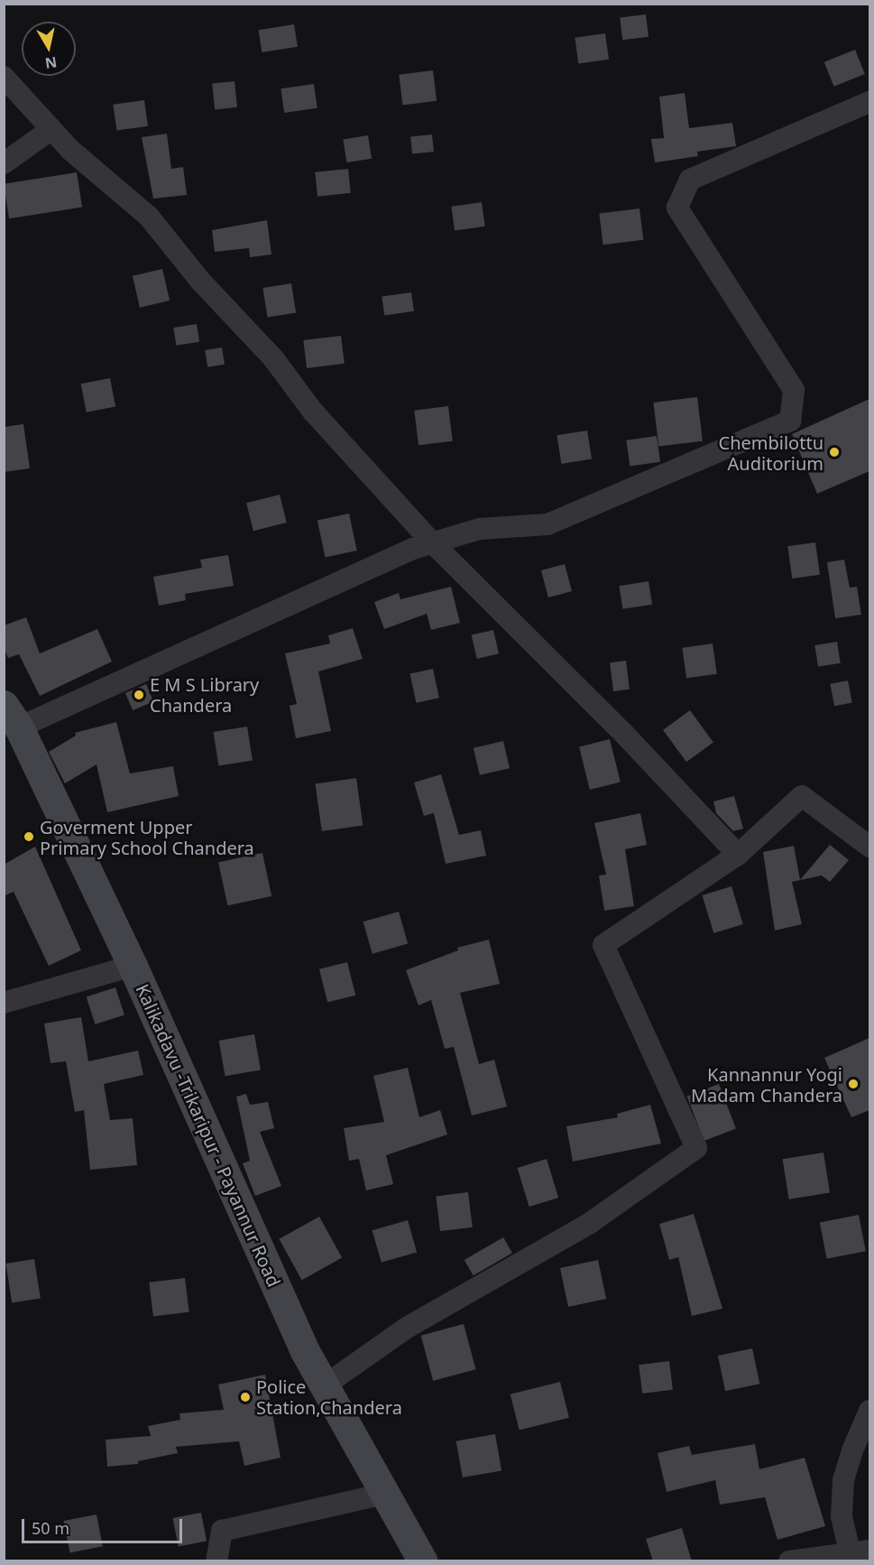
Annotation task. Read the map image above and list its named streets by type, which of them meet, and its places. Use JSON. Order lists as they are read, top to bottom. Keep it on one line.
{"streets":{"main road":["Kalikadavu -Trikaripur - Payannur Road"]},"places":["Chembilottu Auditorium","E M S Library Chandera","Goverment Upper Primary School Chandera","Kannannur Yogi Madam Chandera","Police Station,Chandera"],"scale_bar":"50 m","north":"bottom"}
